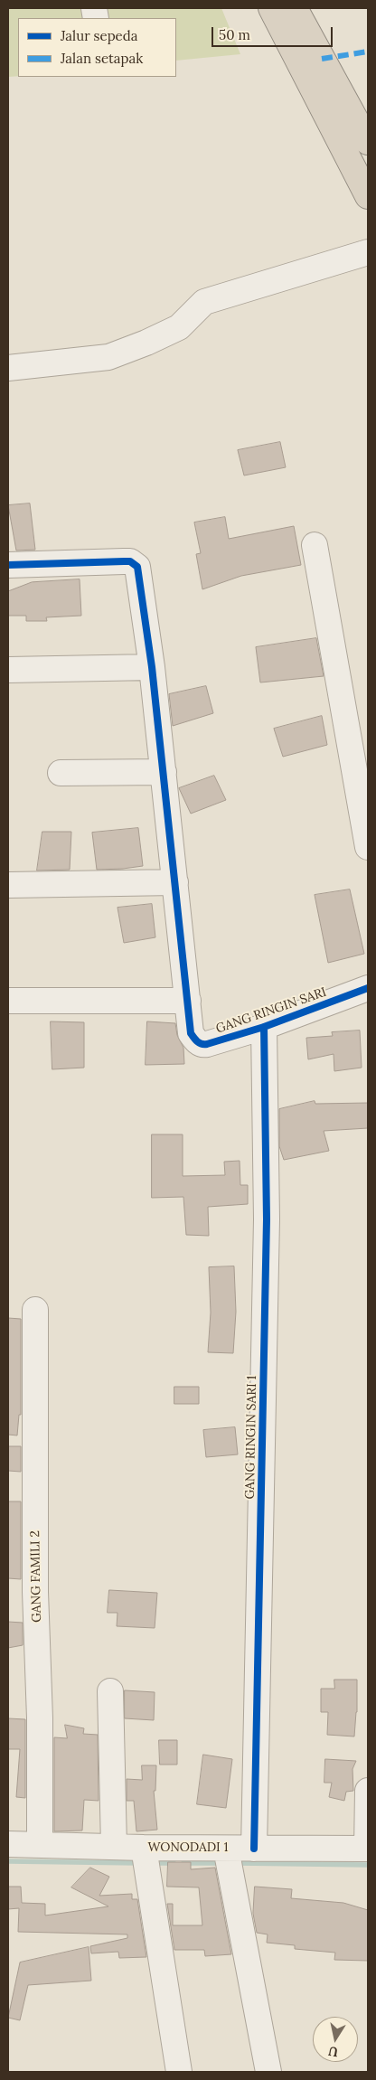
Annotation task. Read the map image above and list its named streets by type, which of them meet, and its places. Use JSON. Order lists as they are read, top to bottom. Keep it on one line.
{"streets":{"street":["GANG RINGIN SARI","GANG RINGIN SARI 1","GANG FAMILI 2","WONODADI 1"]},"crossings":[["GANG RINGIN SARI","GANG RINGIN SARI 1"],["GANG RINGIN SARI 1","WONODADI 1"],["GANG FAMILI 2","WONODADI 1"]],"legend":["Jalur sepeda","Jalan setapak"],"scale_bar":"50 m","north":"bottom"}
